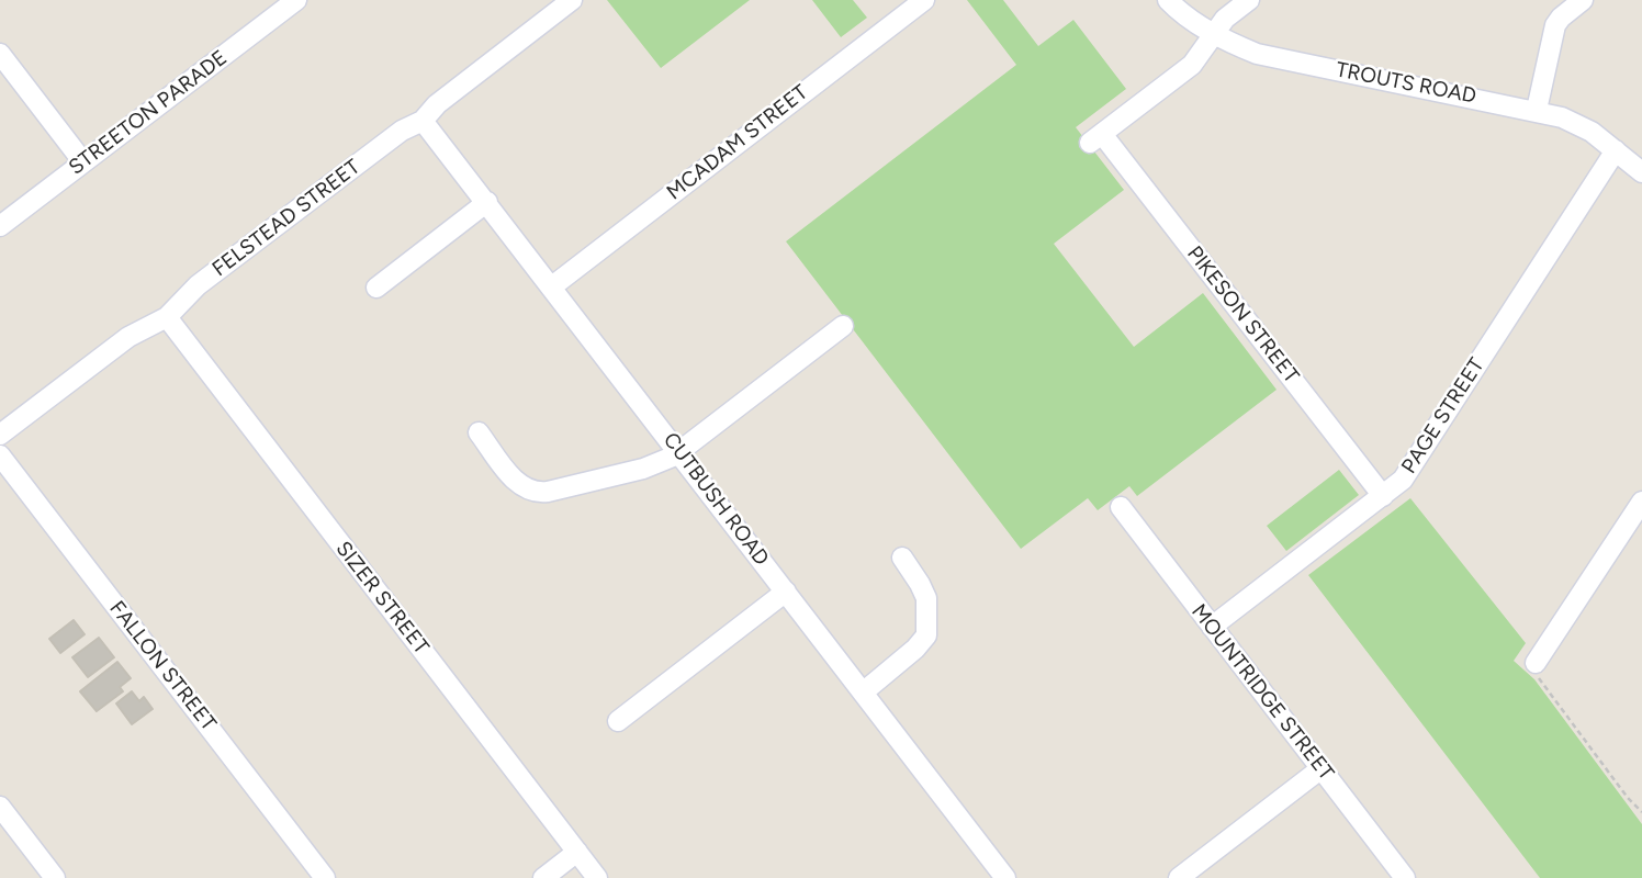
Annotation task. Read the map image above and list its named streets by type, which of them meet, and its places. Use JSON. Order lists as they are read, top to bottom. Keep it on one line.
{"streets":{"street":["TROUTS ROAD","STREETON PARADE","MCADAM STREET","FELSTEAD STREET","PIKESON STREET","PAGE STREET","CUTBUSH ROAD","SIZER STREET","FALLON STREET","MOUNTRIDGE STREET"]},"crossings":[["TROUTS ROAD","PIKESON STREET"],["TROUTS ROAD","PAGE STREET"],["MCADAM STREET","CUTBUSH ROAD"],["FELSTEAD STREET","CUTBUSH ROAD"],["FELSTEAD STREET","SIZER STREET"],["PIKESON STREET","PAGE STREET"],["PAGE STREET","MOUNTRIDGE STREET"]]}
